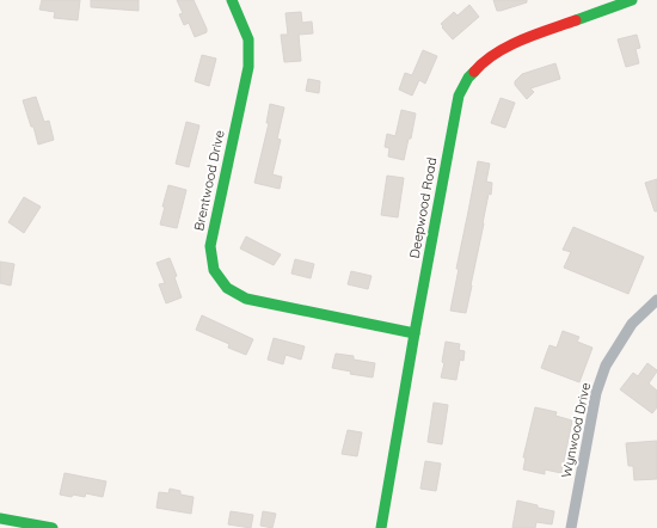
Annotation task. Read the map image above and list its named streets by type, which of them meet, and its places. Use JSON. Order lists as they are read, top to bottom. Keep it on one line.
{"streets":{"street":["Brentwood Drive","Deepwood Road","Wynwood Drive"]},"crossings":[["Brentwood Drive","Deepwood Road"]]}
